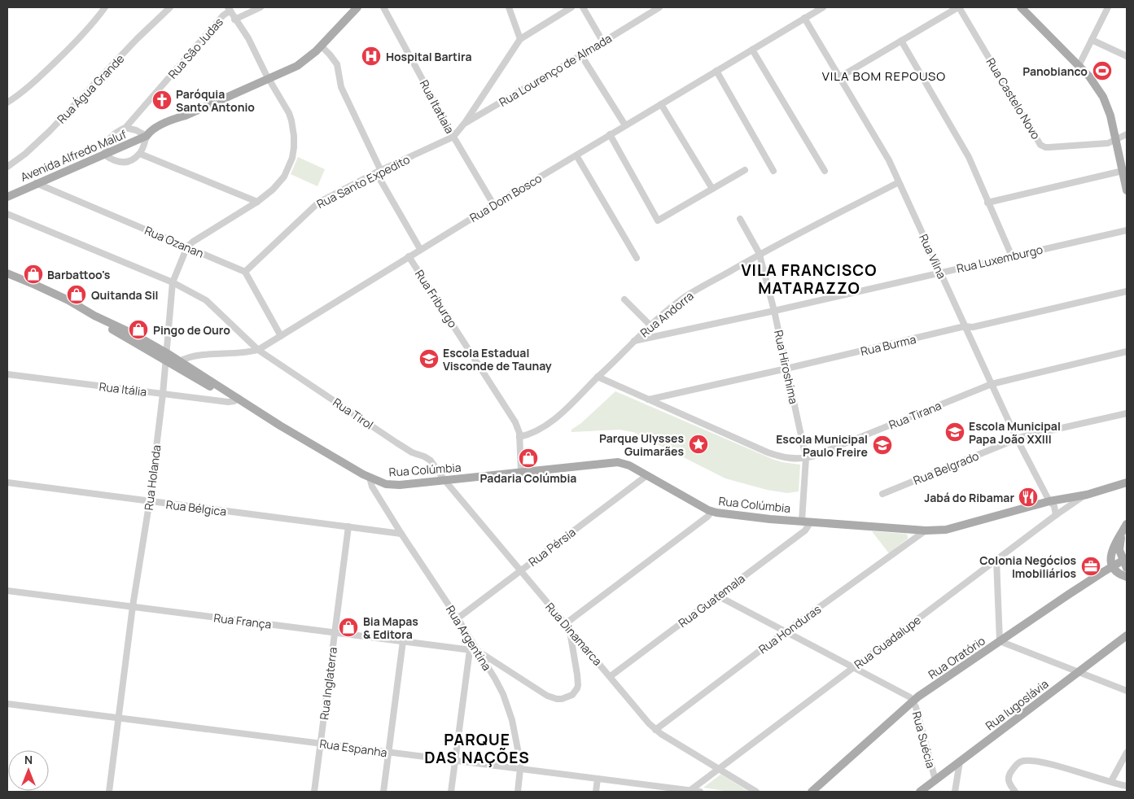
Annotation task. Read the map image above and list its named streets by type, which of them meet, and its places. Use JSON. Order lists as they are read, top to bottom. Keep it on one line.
{"streets":{"main road":["Avenida Alfredo Maluf","Rua Colúmbia","Rua Oratório","Rua Iugoslávia"],"street":["Rua São Judas","Rua Lourenço de Almada","Rua Água Grande","Rua Castelo Novo","Rua Itatiaia","Rua Santo Expedito","Rua Dom Bosco","Rua Ozanan","Rua Vilna","Rua Luxemburgo","Rua Friburgo","Rua Andorra","Rua Burma","Rua Hiroshima","Rua Itália","Rua Tirol","Rua Tirana","Rua Belgrado","Rua Holanda","Rua Bélgica","Rua Pérsia","Rua Guatemala","Rua França","Rua Honduras","Rua Dinamarca","Rua Argentina","Rua Guadalupe","Rua Inglaterra","Rua Suécia","Rua Espanha"]},"crossings":[["Rua São Judas","Avenida Alfredo Maluf"],["Rua Lourenço de Almada","Rua Itatiaia"],["Rua Lourenço de Almada","Rua Santo Expedito"],["Rua Itatiaia","Rua Santo Expedito"],["Rua Itatiaia","Rua Dom Bosco"],["Avenida Alfredo Maluf","Rua Ozanan"],["Rua Santo Expedito","Rua Ozanan"],["Rua Dom Bosco","Rua Vilna"],["Rua Dom Bosco","Rua Friburgo"],["Rua Dom Bosco","Rua Tirol"],["Rua Dom Bosco","Rua Colúmbia"],["Rua Ozanan","Rua Holanda"],["Rua Vilna","Rua Luxemburgo"],["Rua Vilna","Rua Andorra"],["Rua Vilna","Rua Burma"],["Rua Vilna","Rua Tirana"],["Rua Vilna","Rua Belgrado"],["Rua Vilna","Rua Colúmbia"],["Rua Luxemburgo","Rua Andorra"],["Rua Luxemburgo","Rua Hiroshima"],["Rua Friburgo","Rua Andorra"],["Rua Friburgo","Rua Colúmbia"],["Rua Andorra","Rua Hiroshima"],["Rua Andorra","Rua Tirana"],["Rua Burma","Rua Hiroshima"],["Rua Burma","Rua Tirana"],["Rua Hiroshima","Rua Tirana"],["Rua Hiroshima","Rua Colúmbia"],["Rua Itália","Rua Colúmbia"],["Rua Itália","Rua Holanda"],["Rua Tirol","Rua Colúmbia"],["Rua Tirol","Rua Holanda"],["Rua Tirol","Rua Dinamarca"],["Rua Colúmbia","Rua Holanda"],["Rua Colúmbia","Rua Pérsia"],["Rua Colúmbia","Rua Guatemala"],["Rua Colúmbia","Rua Honduras"],["Rua Colúmbia","Rua Dinamarca"],["Rua Colúmbia","Rua Argentina"],["Rua Colúmbia","Rua Guadalupe"],["Rua Holanda","Rua Bélgica"],["Rua Holanda","Rua França"],["Rua Holanda","Rua Espanha"],["Rua Bélgica","Rua Argentina"],["Rua Bélgica","Rua Inglaterra"],["Rua Pérsia","Rua Dinamarca"],["Rua Pérsia","Rua Argentina"],["Rua Guatemala","Rua Dinamarca"],["Rua Guatemala","Rua Suécia"],["Rua França","Rua Argentina"],["Rua França","Rua Inglaterra"],["Rua Honduras","Rua Dinamarca"],["Rua Honduras","Rua Suécia"],["Rua Dinamarca","Rua Guadalupe"],["Rua Argentina","Rua Espanha"],["Rua Guadalupe","Rua Suécia"],["Rua Guadalupe","Rua Espanha"],["Rua Oratório","Rua Suécia"],["Rua Inglaterra","Rua Espanha"],["Rua Iugoslávia","Rua Suécia"]],"districts":["VILA BOM REPOUSO","VILA FRANCISCO MATARAZZO","PARQUE DAS NAÇÕES"],"places":{"hospital":["Hospital Bartira"],"sports":["Panobianco"],"church":["Paróquia Santo Antonio"],"shop":["Barbattoo's","Quitanda Sil","Pingo de Ouro","Padaria Colúmbia","Bia Mapas & Editora"],"school or university":["Escola Estadual Visconde de Taunay","Escola Municipal Papa João XXIII","Escola Municipal Paulo Freire"],"place":["Parque Ulysses Guimarães"],"restaurant":["Jabá do Ribamar"],"office":["Colonia Negócios Imobiliários"]},"north":"top"}
